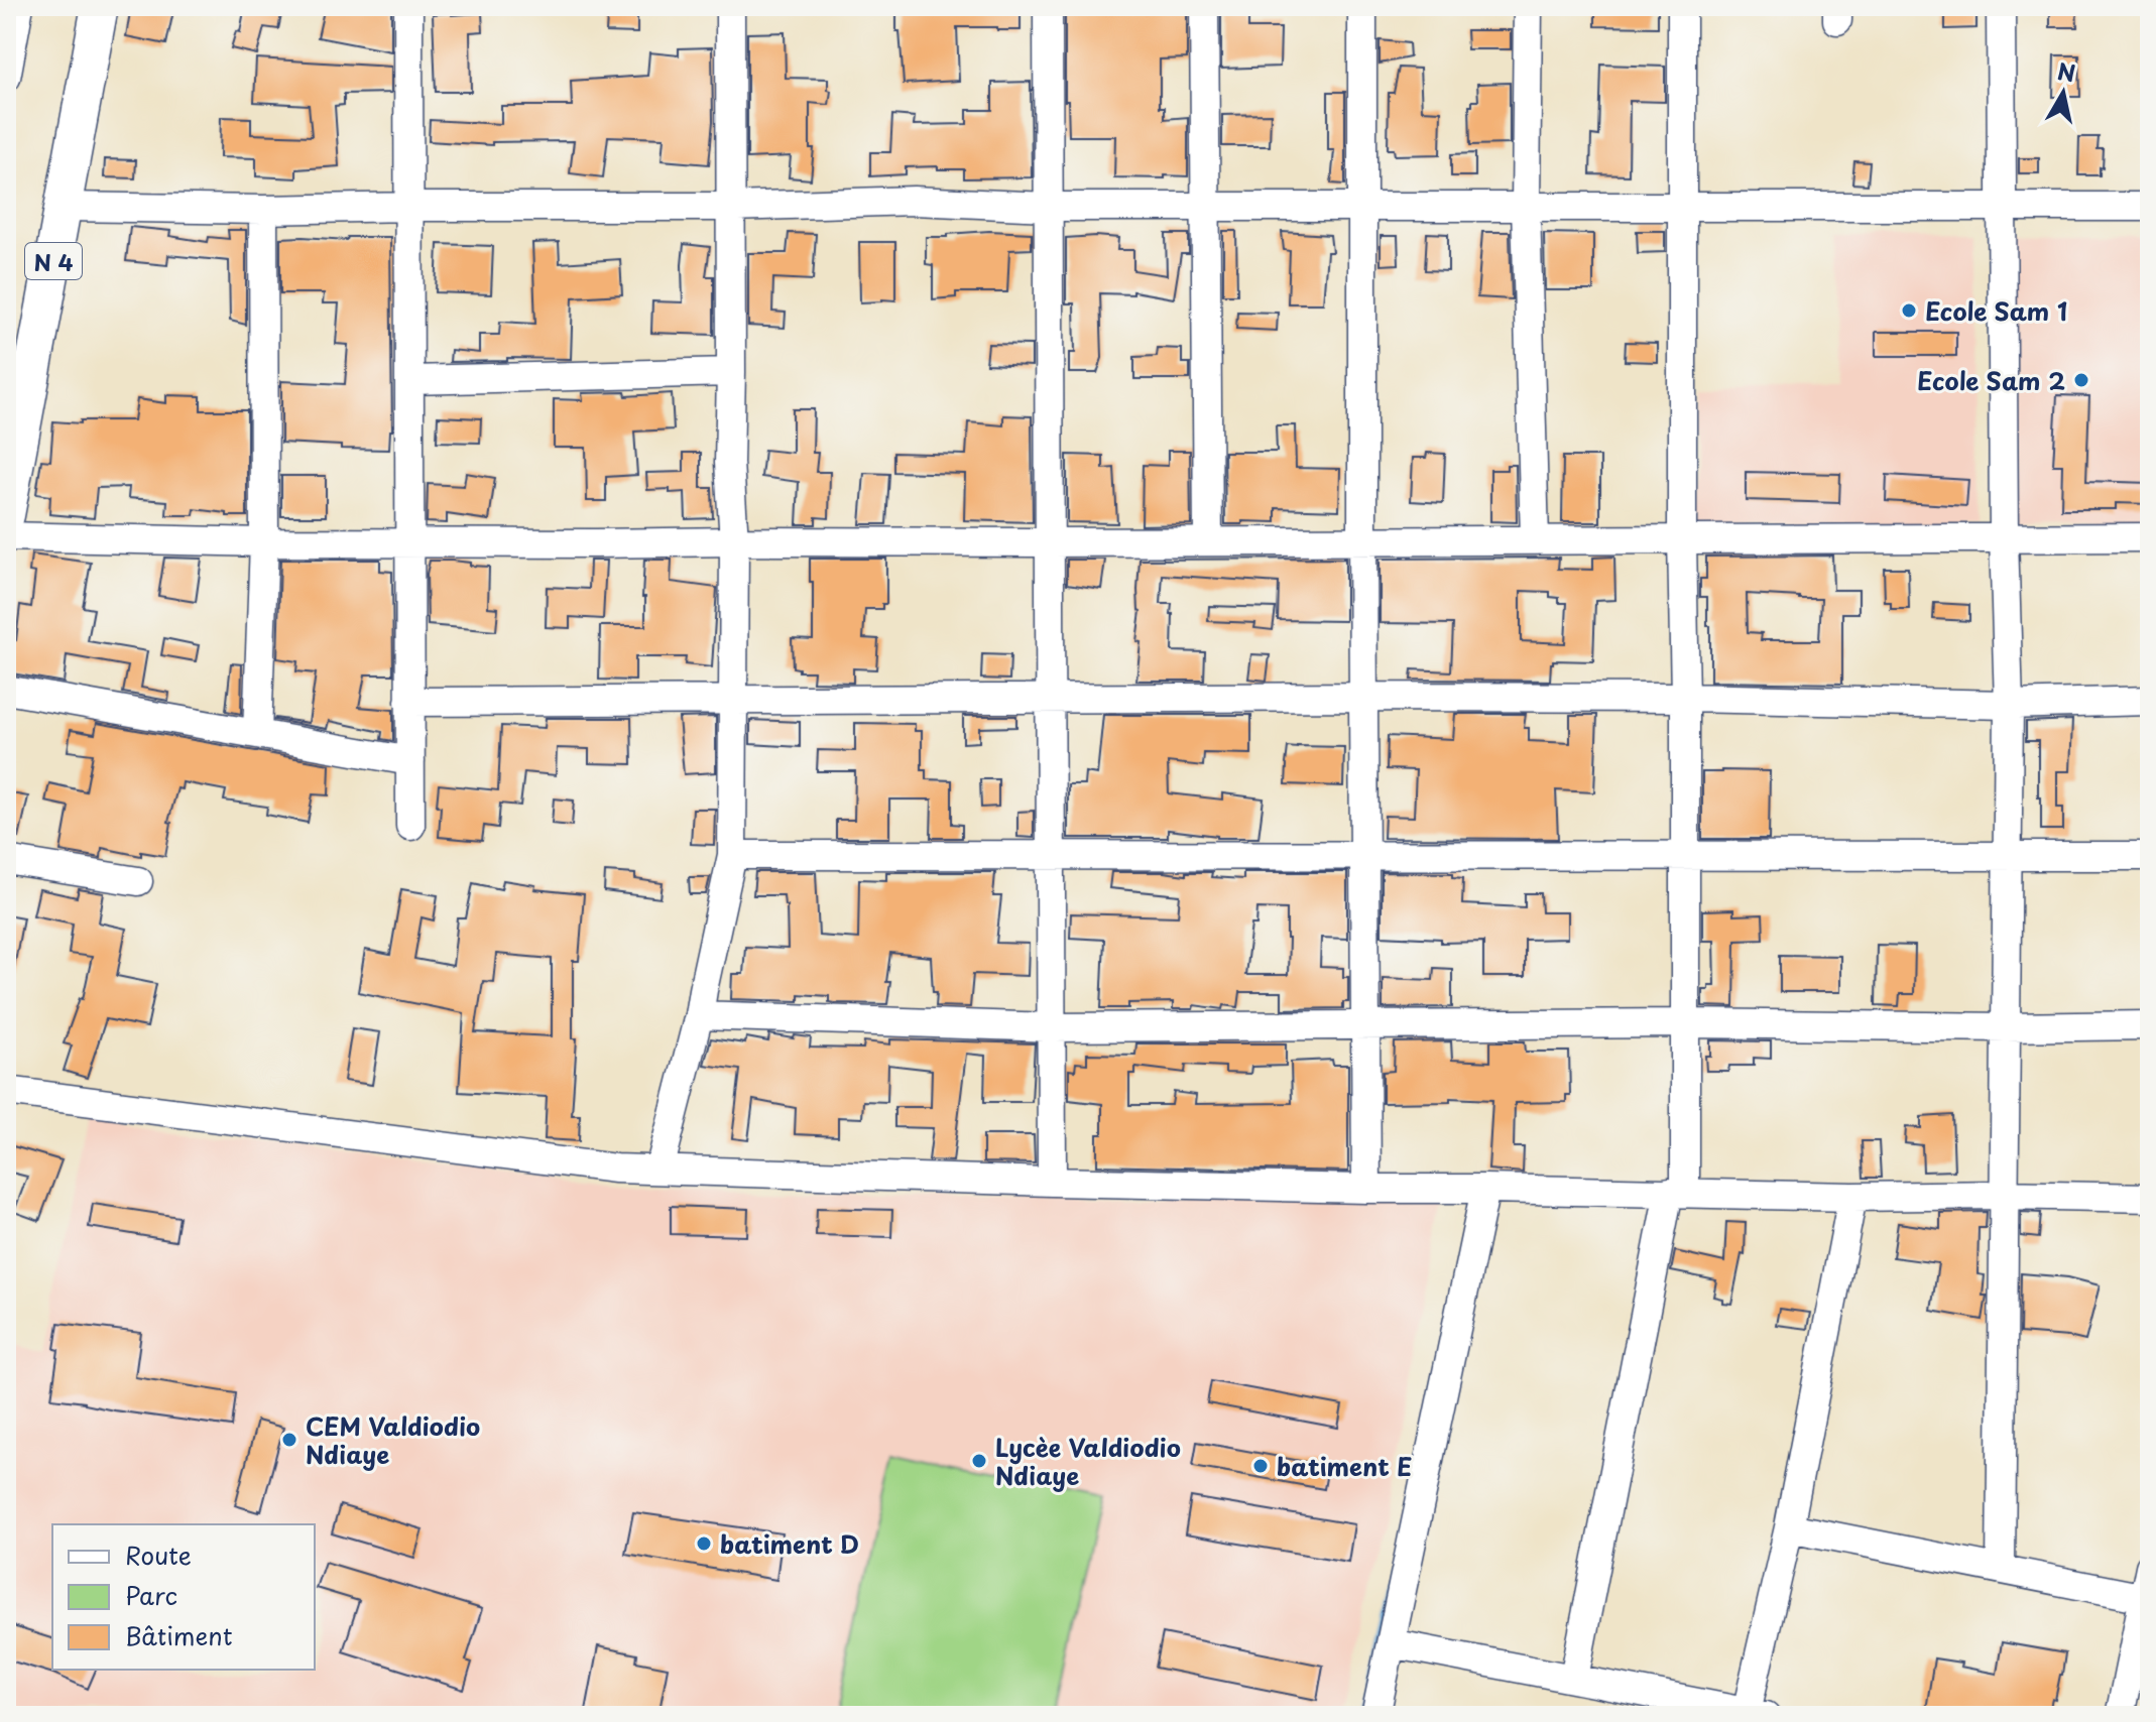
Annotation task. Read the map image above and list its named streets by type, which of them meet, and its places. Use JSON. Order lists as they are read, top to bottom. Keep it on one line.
{"streets":{"main road":["N 4"]},"places":["Ecole Sam 1","Ecole Sam 2","CEM Valdiodio Ndiaye","Lycèe Valdiodio Ndiaye","batiment E","batiment D"],"legend":["Route","Parc","Bâtiment"],"north":"top"}
